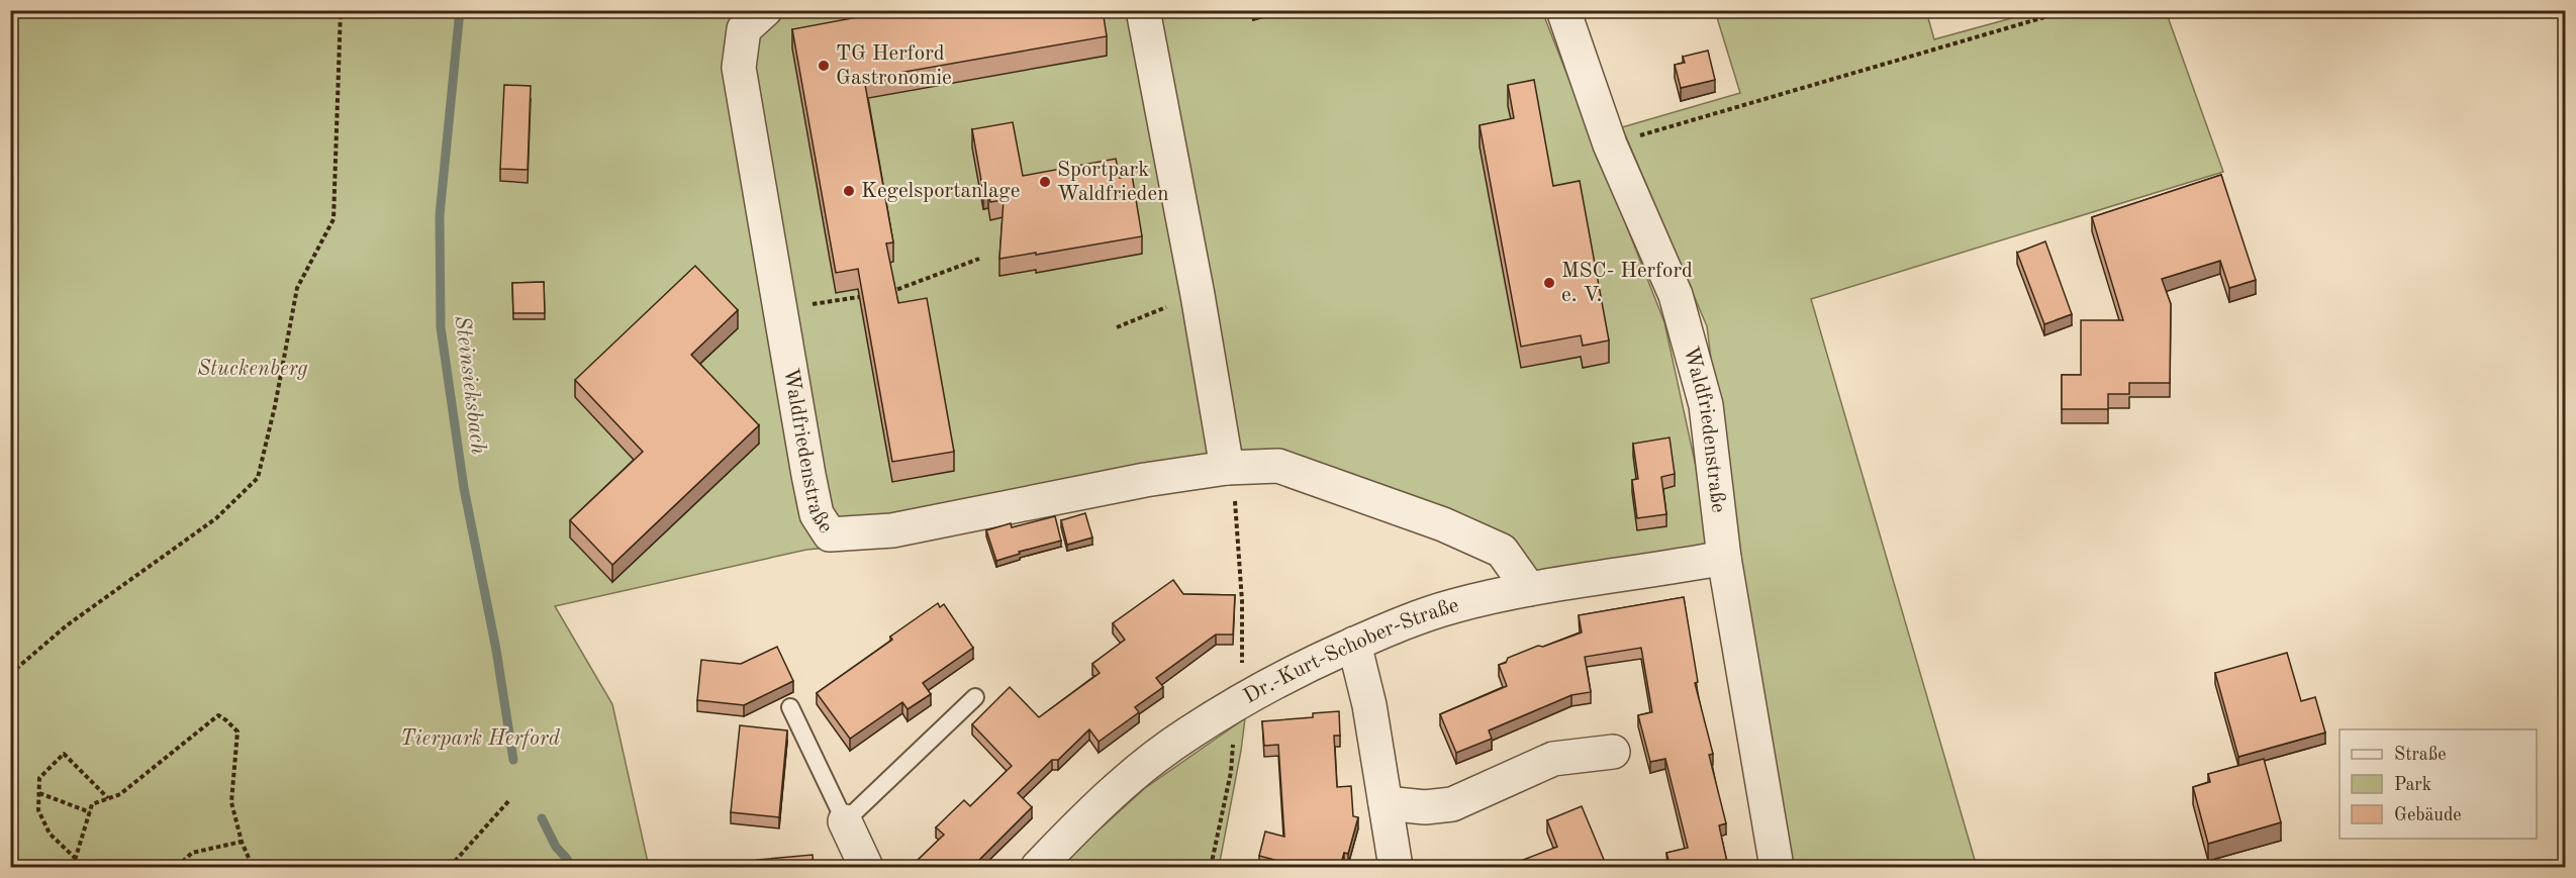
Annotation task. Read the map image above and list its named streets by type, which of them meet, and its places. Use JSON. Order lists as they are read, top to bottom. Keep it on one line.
{"streets":{"street":["Waldfriedenstraße","Dr.-Kurt-Schober-Straße"]},"crossings":[["Waldfriedenstraße","Dr.-Kurt-Schober-Straße"]],"water":["Steinsieksbach"],"parks":["Stuckenberg","Tierpark Herford"],"places":["TG Herford Gastronomie","Sportpark Waldfrieden","Kegelsportanlage","MSC- Herford e. V."],"legend":["Straße","Park","Gebäude"]}
